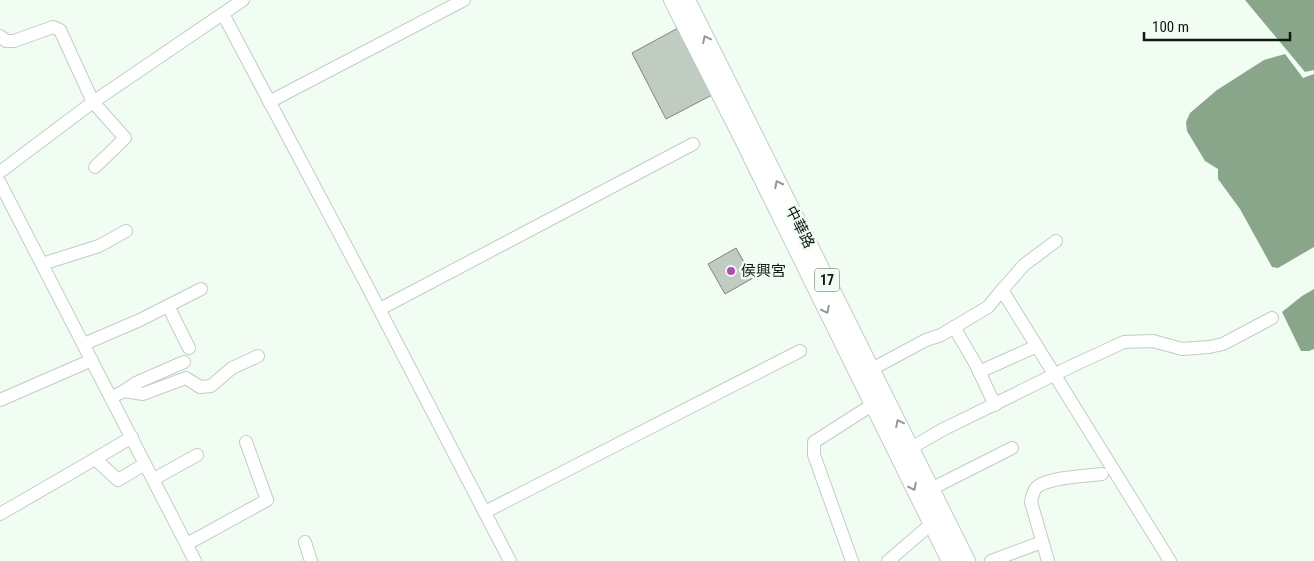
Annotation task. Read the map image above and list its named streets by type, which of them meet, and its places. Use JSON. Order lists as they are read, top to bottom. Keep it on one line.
{"streets":{"main road":["中華路","17"]},"places":["侯興宮"],"scale_bar":"100 m"}
